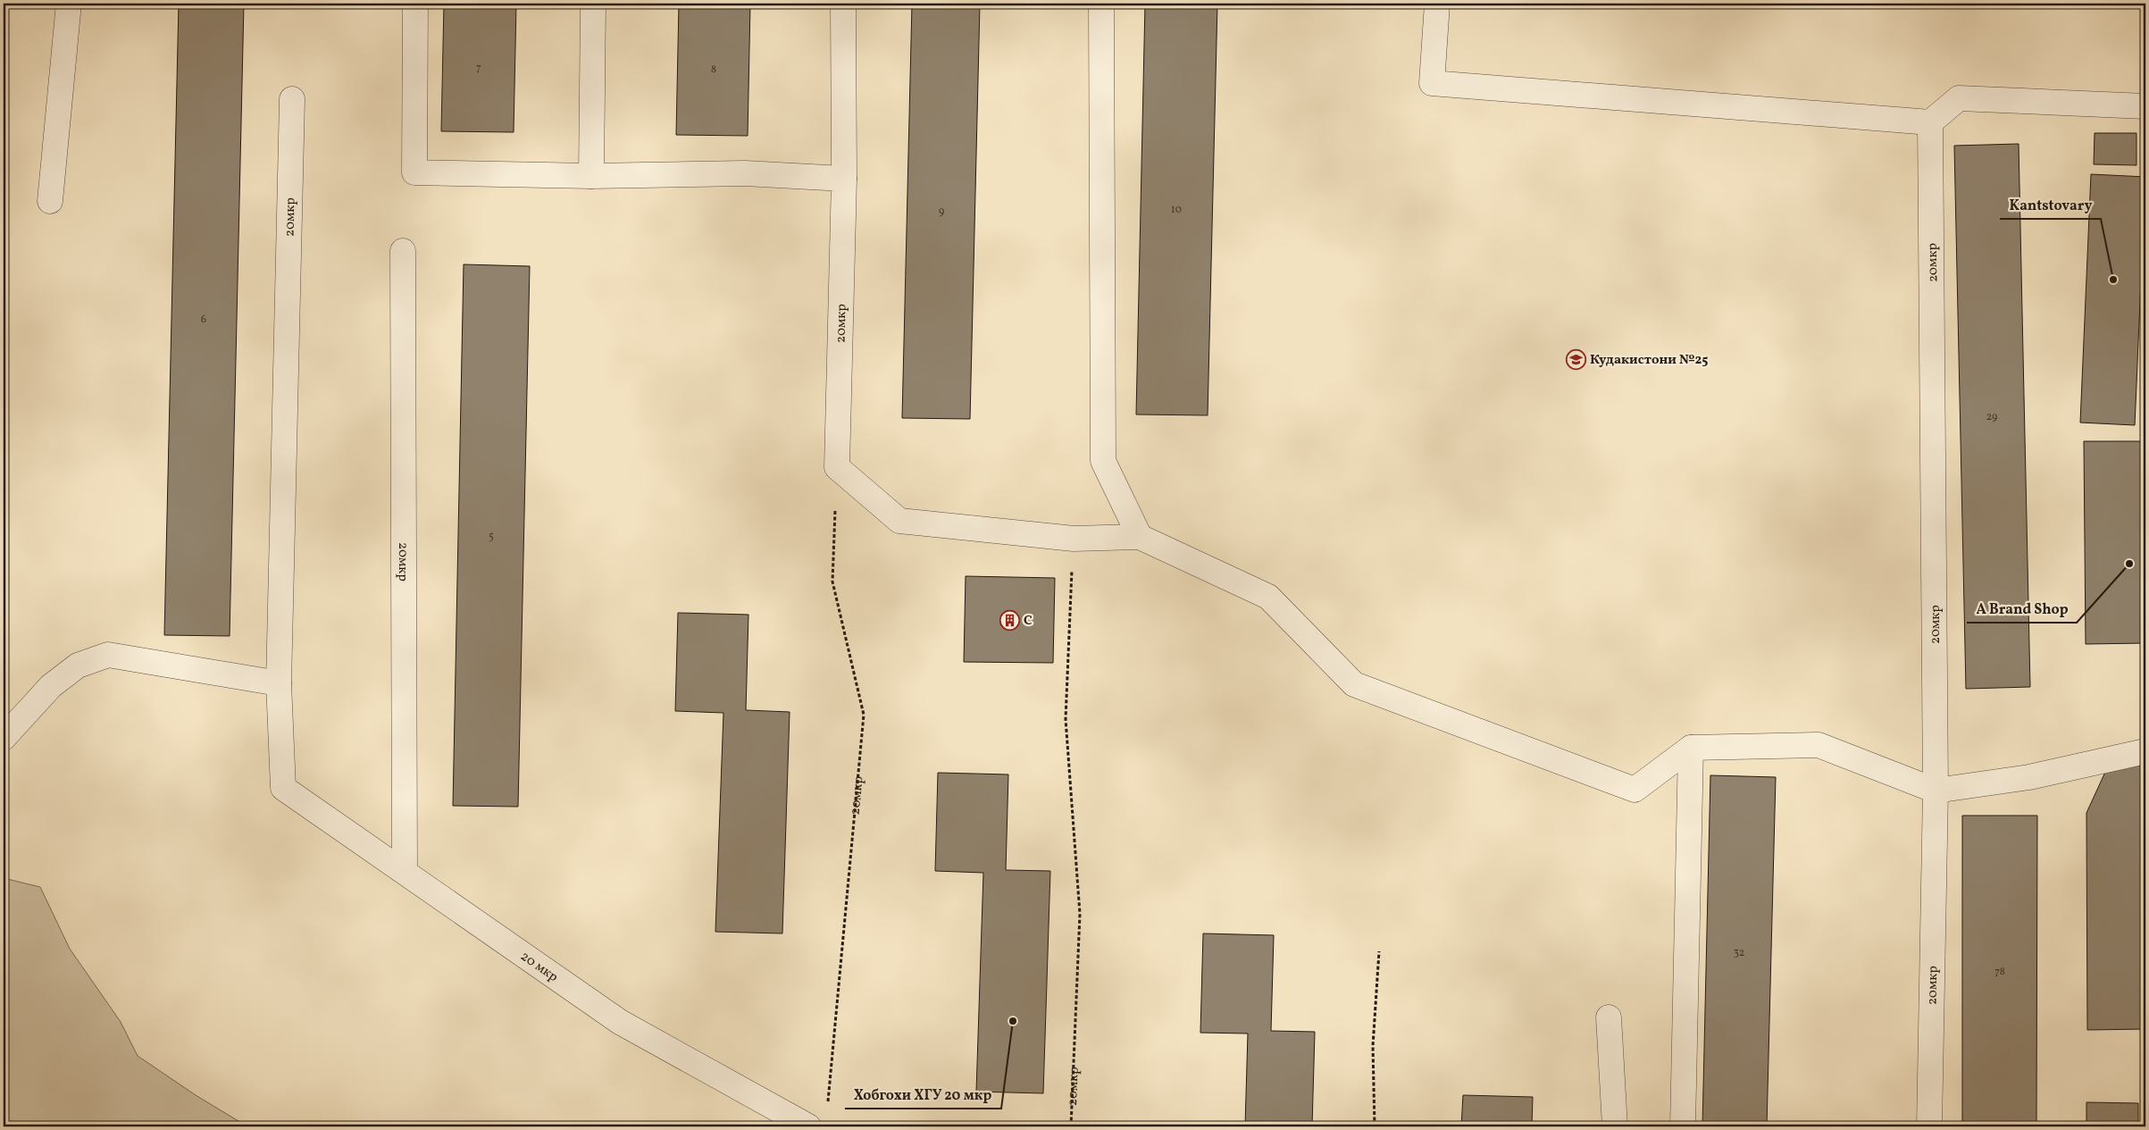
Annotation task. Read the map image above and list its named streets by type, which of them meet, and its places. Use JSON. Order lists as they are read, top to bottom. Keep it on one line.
{"streets":{"street":["20мкр","20 мкр"]},"crossings":[["20мкр","20 мкр"]],"places":{"other":["Kantstovary","A Brand Shop","Хобгохи ХГУ 20 мкр"],"school or university":["Кудакистони №25"],"building":["С"]},"house_numbers":["7","8","10","9","6","29","5","32","78"]}
